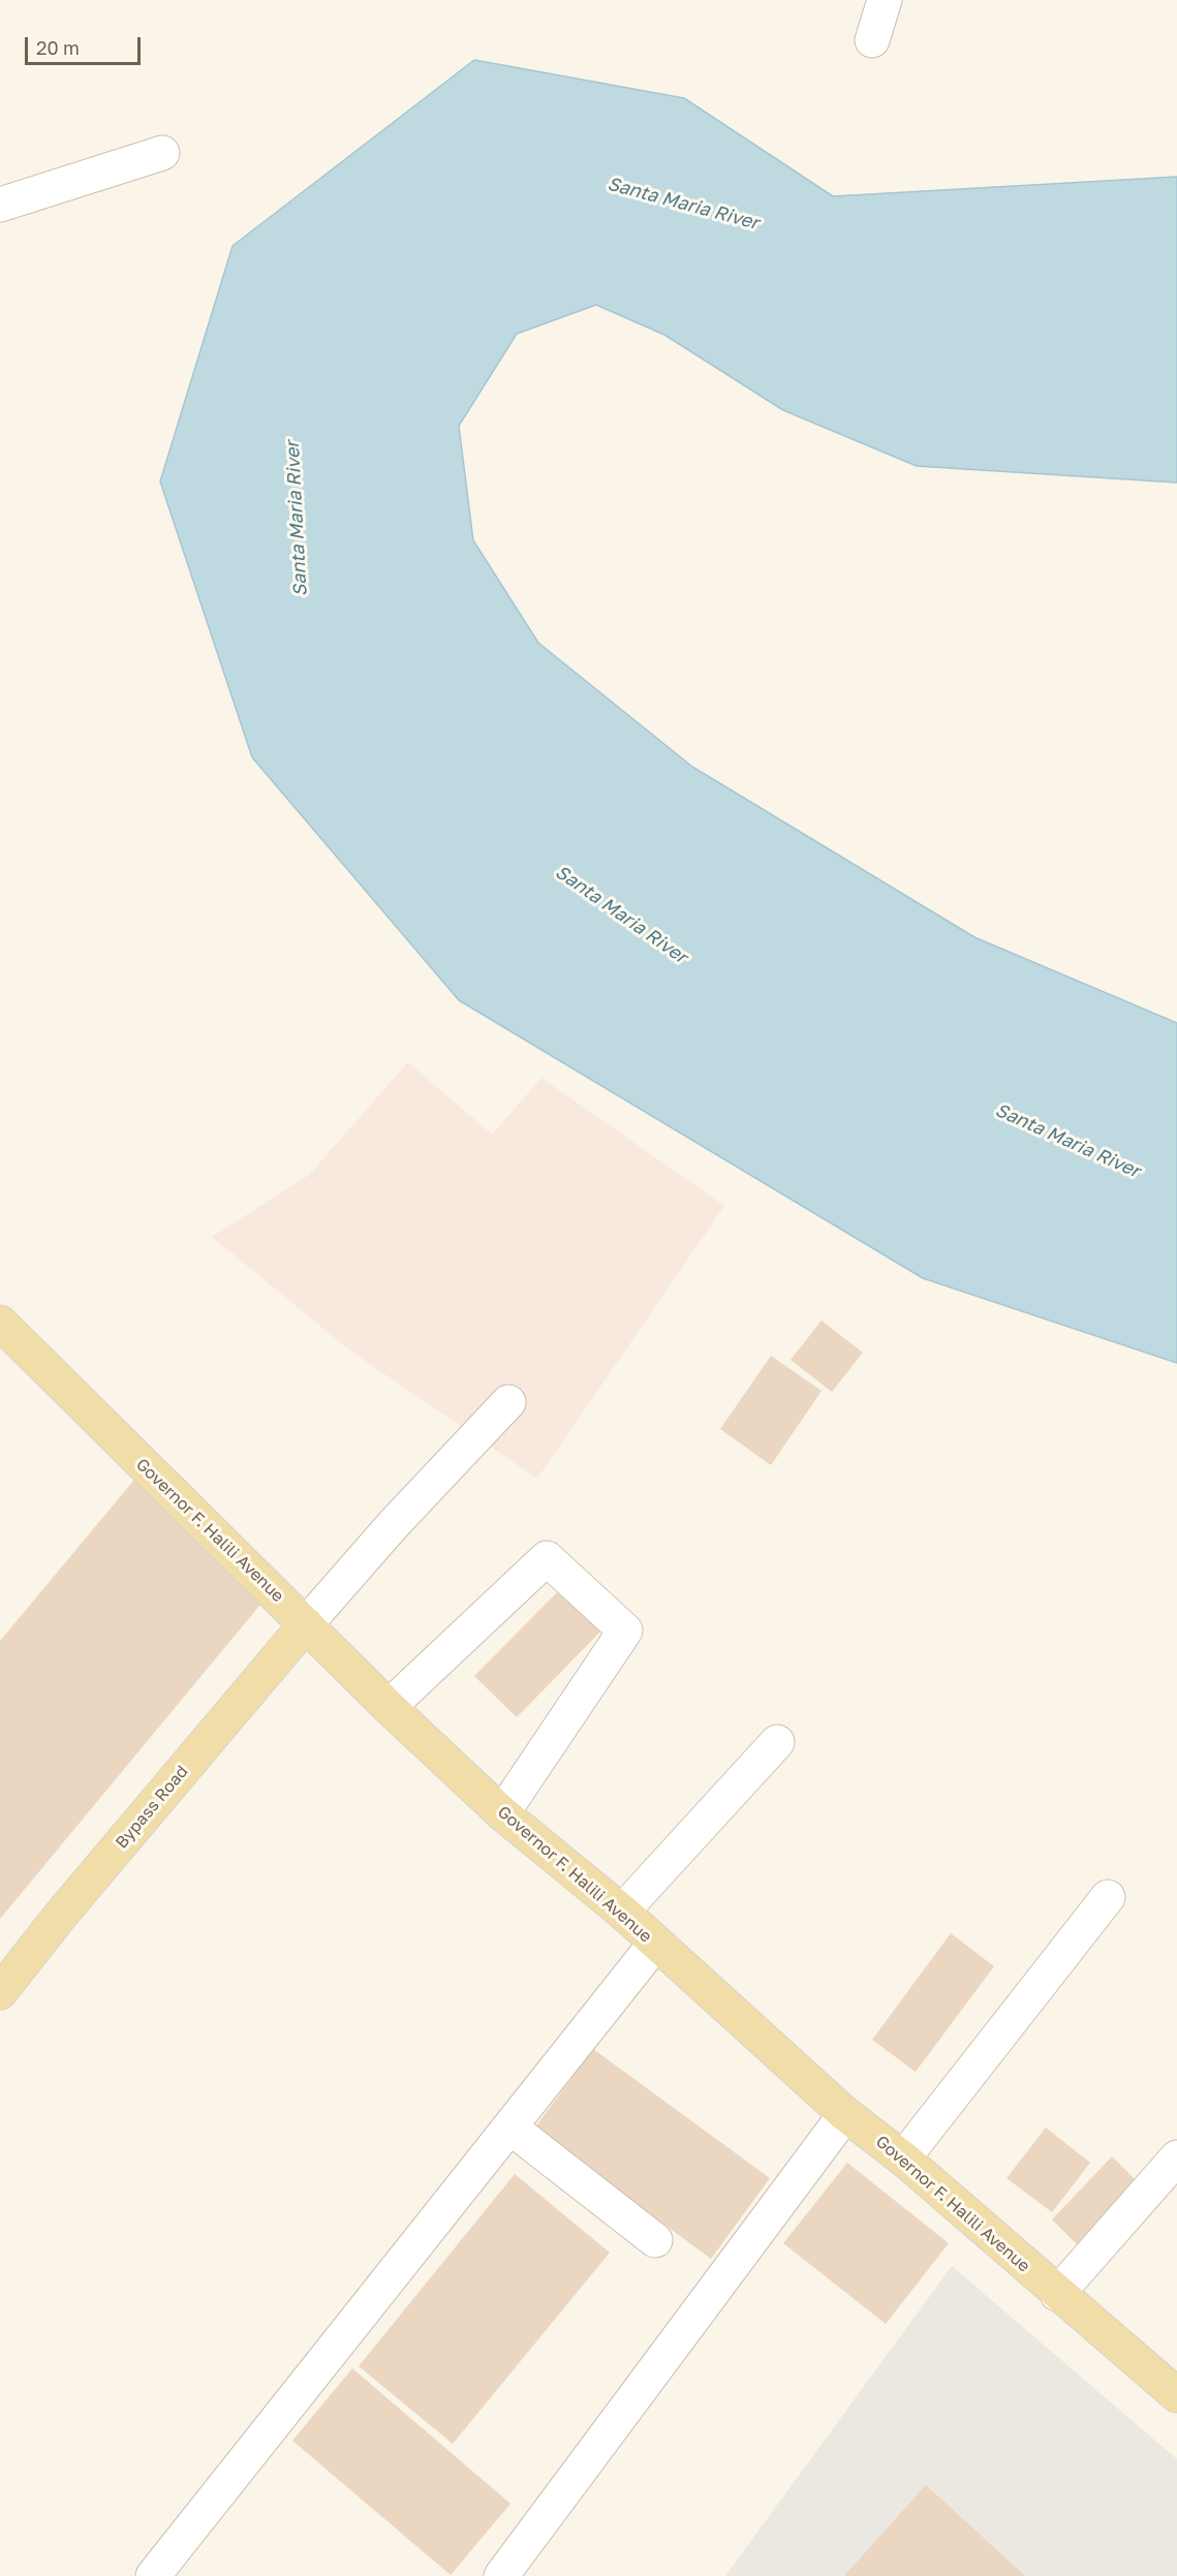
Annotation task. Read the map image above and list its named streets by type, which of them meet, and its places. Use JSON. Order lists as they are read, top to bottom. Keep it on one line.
{"streets":{"main road":["Governor F. Halili Avenue","Bypass Road"]},"crossings":[["Governor F. Halili Avenue","Bypass Road"]],"water":["Santa Maria River"],"scale_bar":"20 m"}
